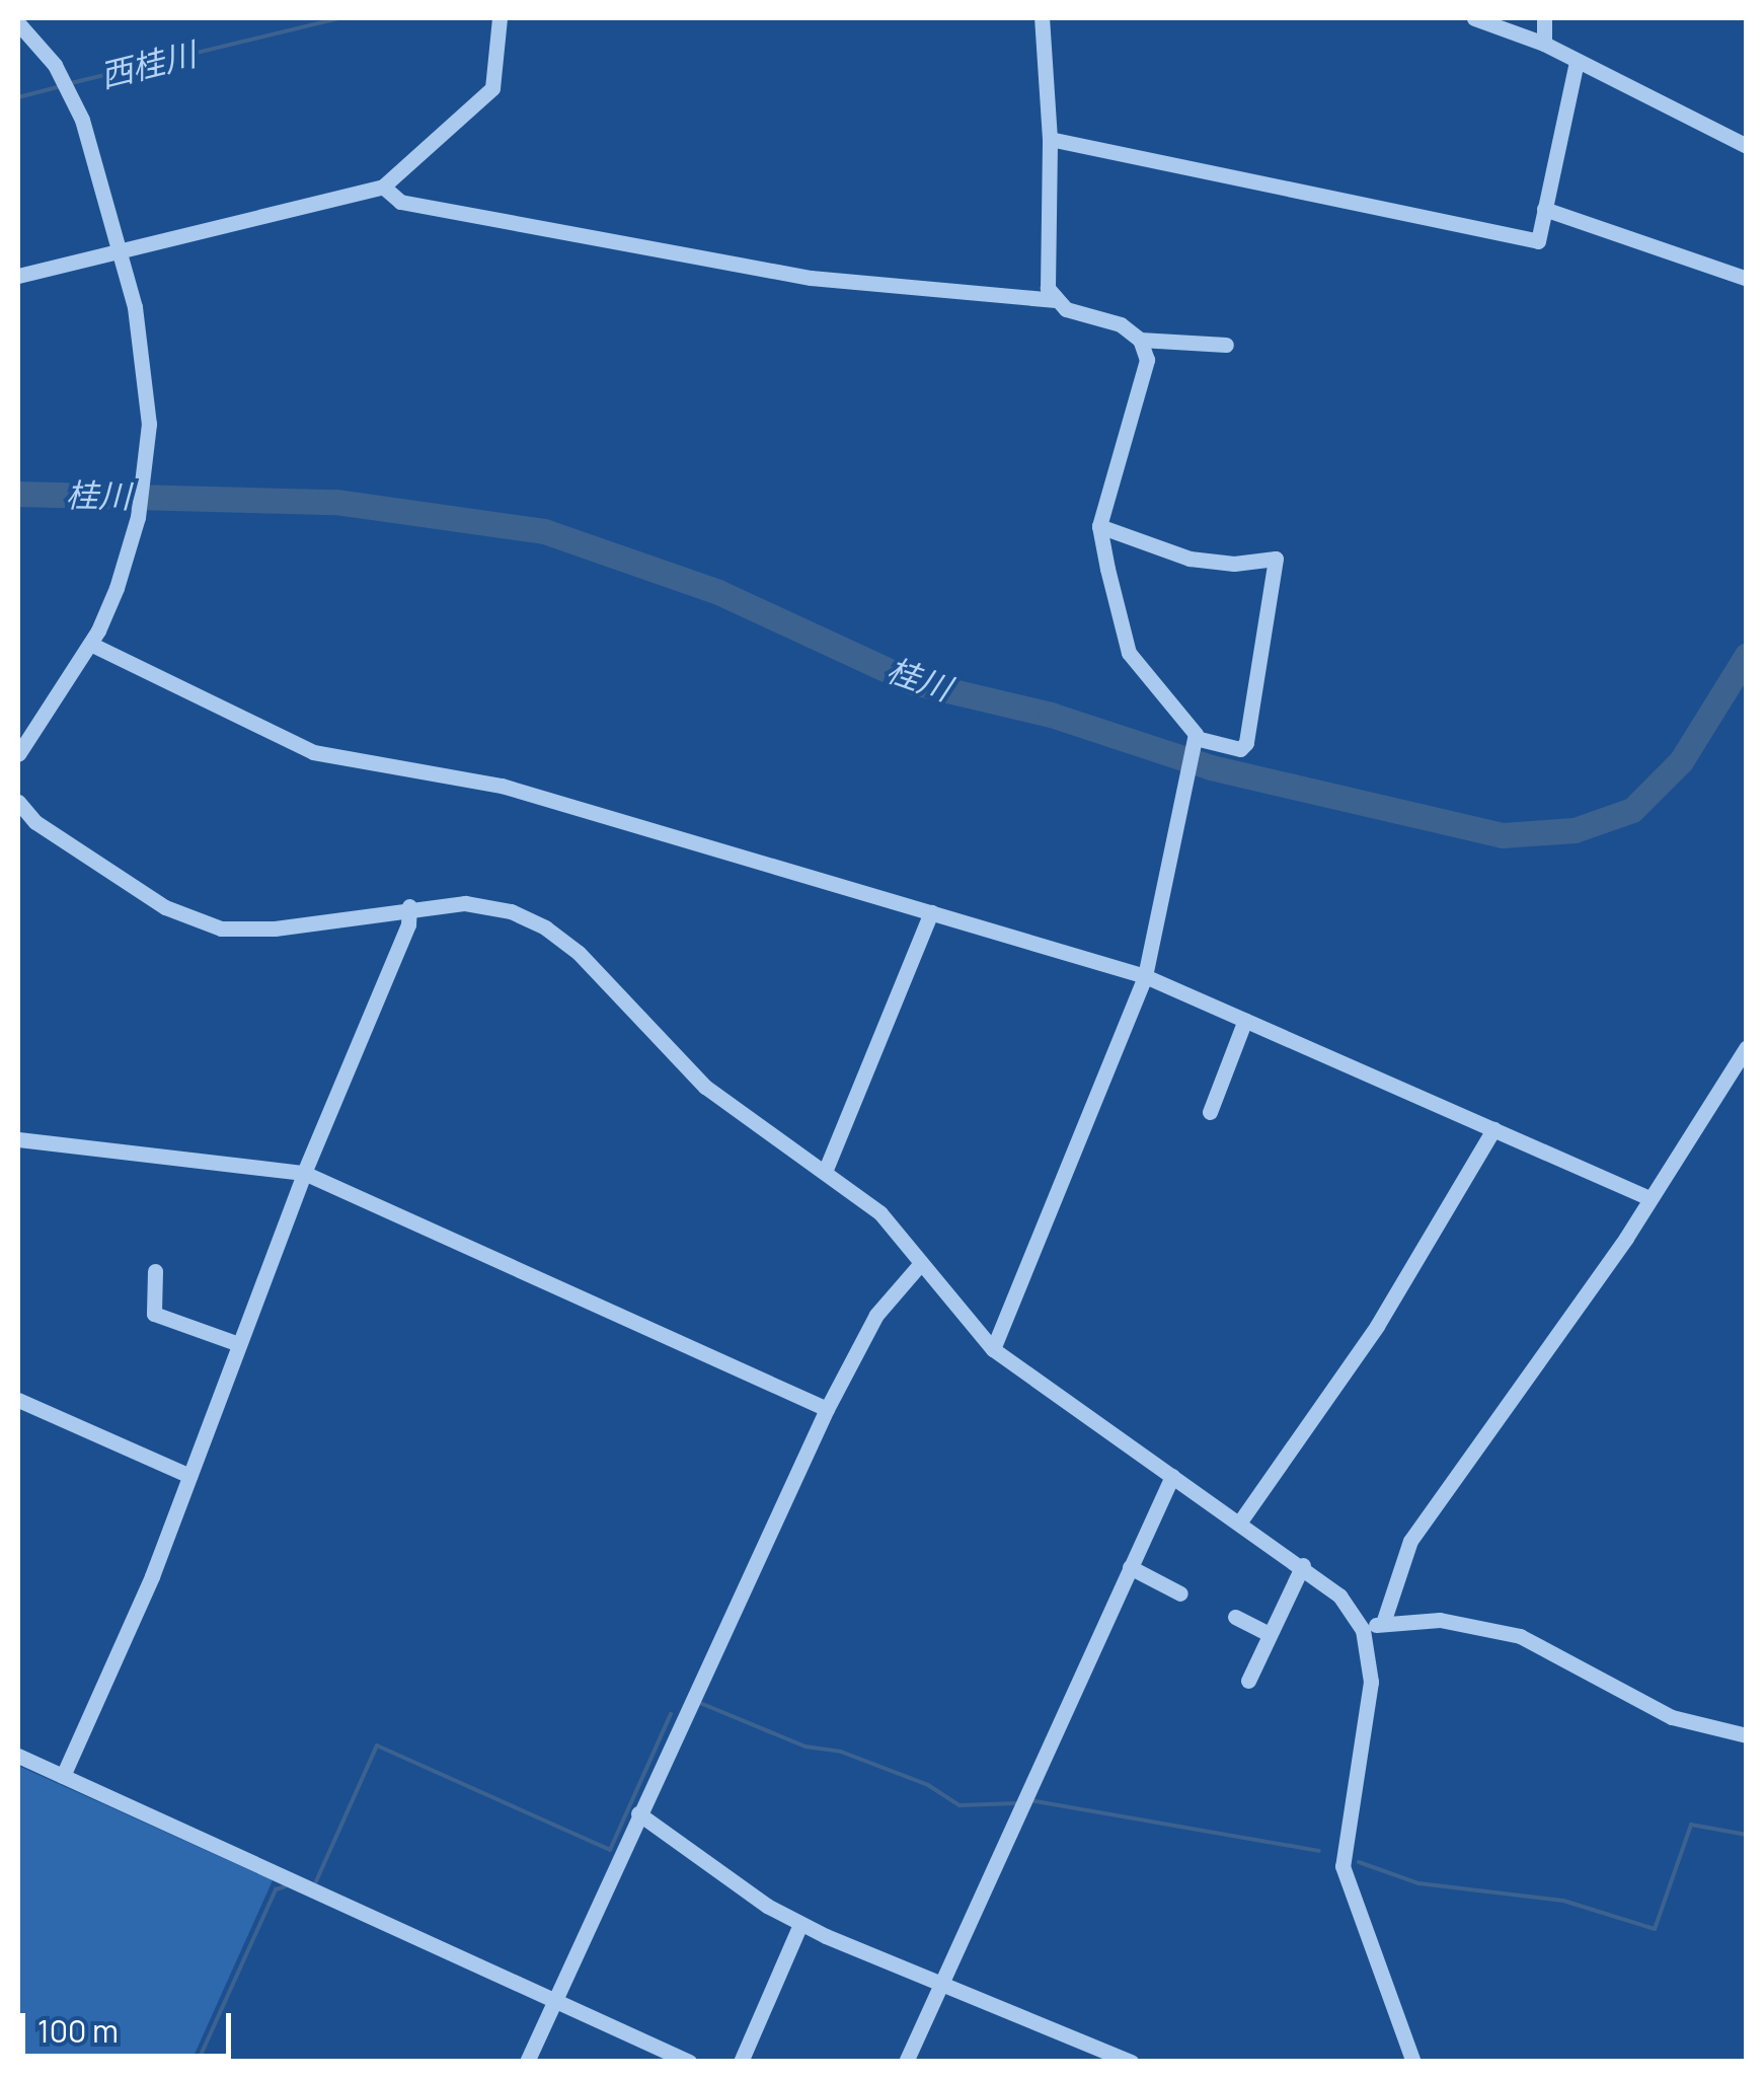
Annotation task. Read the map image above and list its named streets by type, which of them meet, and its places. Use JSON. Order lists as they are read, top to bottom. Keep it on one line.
{"water":["西桂川","桂川"],"scale_bar":"100 m"}
